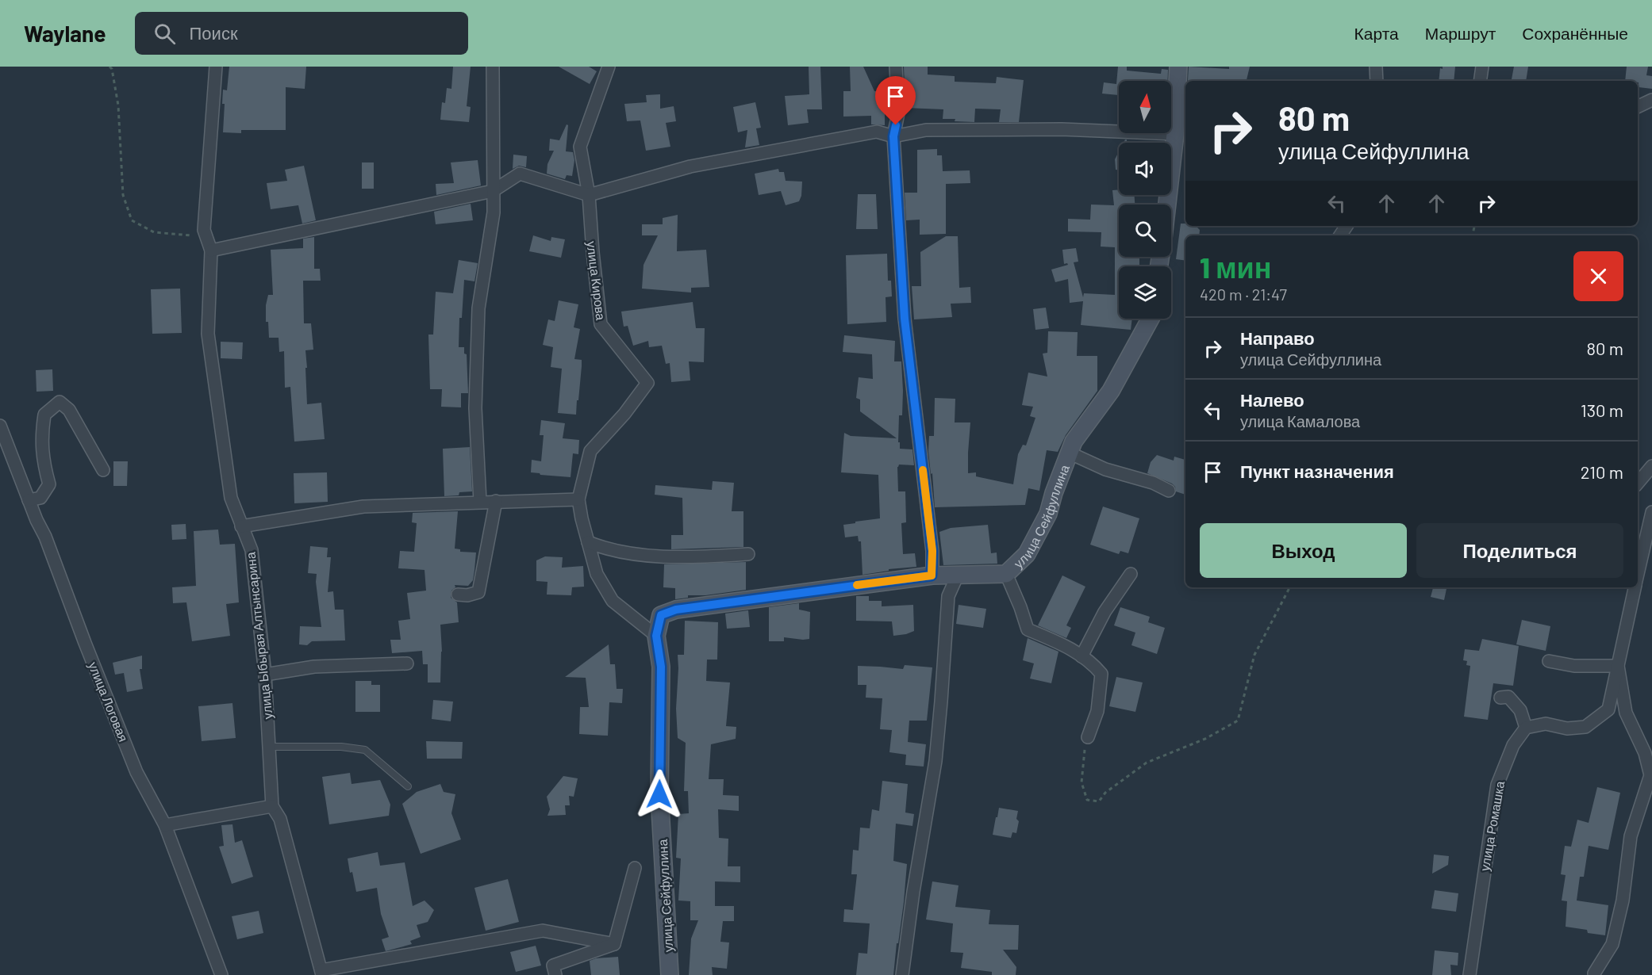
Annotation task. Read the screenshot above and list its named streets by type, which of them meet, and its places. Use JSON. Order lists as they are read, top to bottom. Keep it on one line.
{"streets":{"street":["улица Кирова","улица Сейфуллина","улица Ыбырая Алтынсарина","улица Логовая","улица Ромашка"]},"crossings":[["улица Кирова","улица Сейфуллина"]],"north":"top","page":{"header":"Waylane","search":"Поиск","nav":["Карта","Маршрут","Сохранённые"],"turn":["80 m","улица Сейфуллина"],"heading":["1 мин","420 m · 21:47"],"list":[{"name":"Направо","note":"улица Сейфуллина","value":"80 m"},{"name":"Налево","note":"улица Камалова","value":"130 m"},{"name":"Пункт назначения","value":"210 m"}],"buttons":["Выход","Поделиться"]}}
